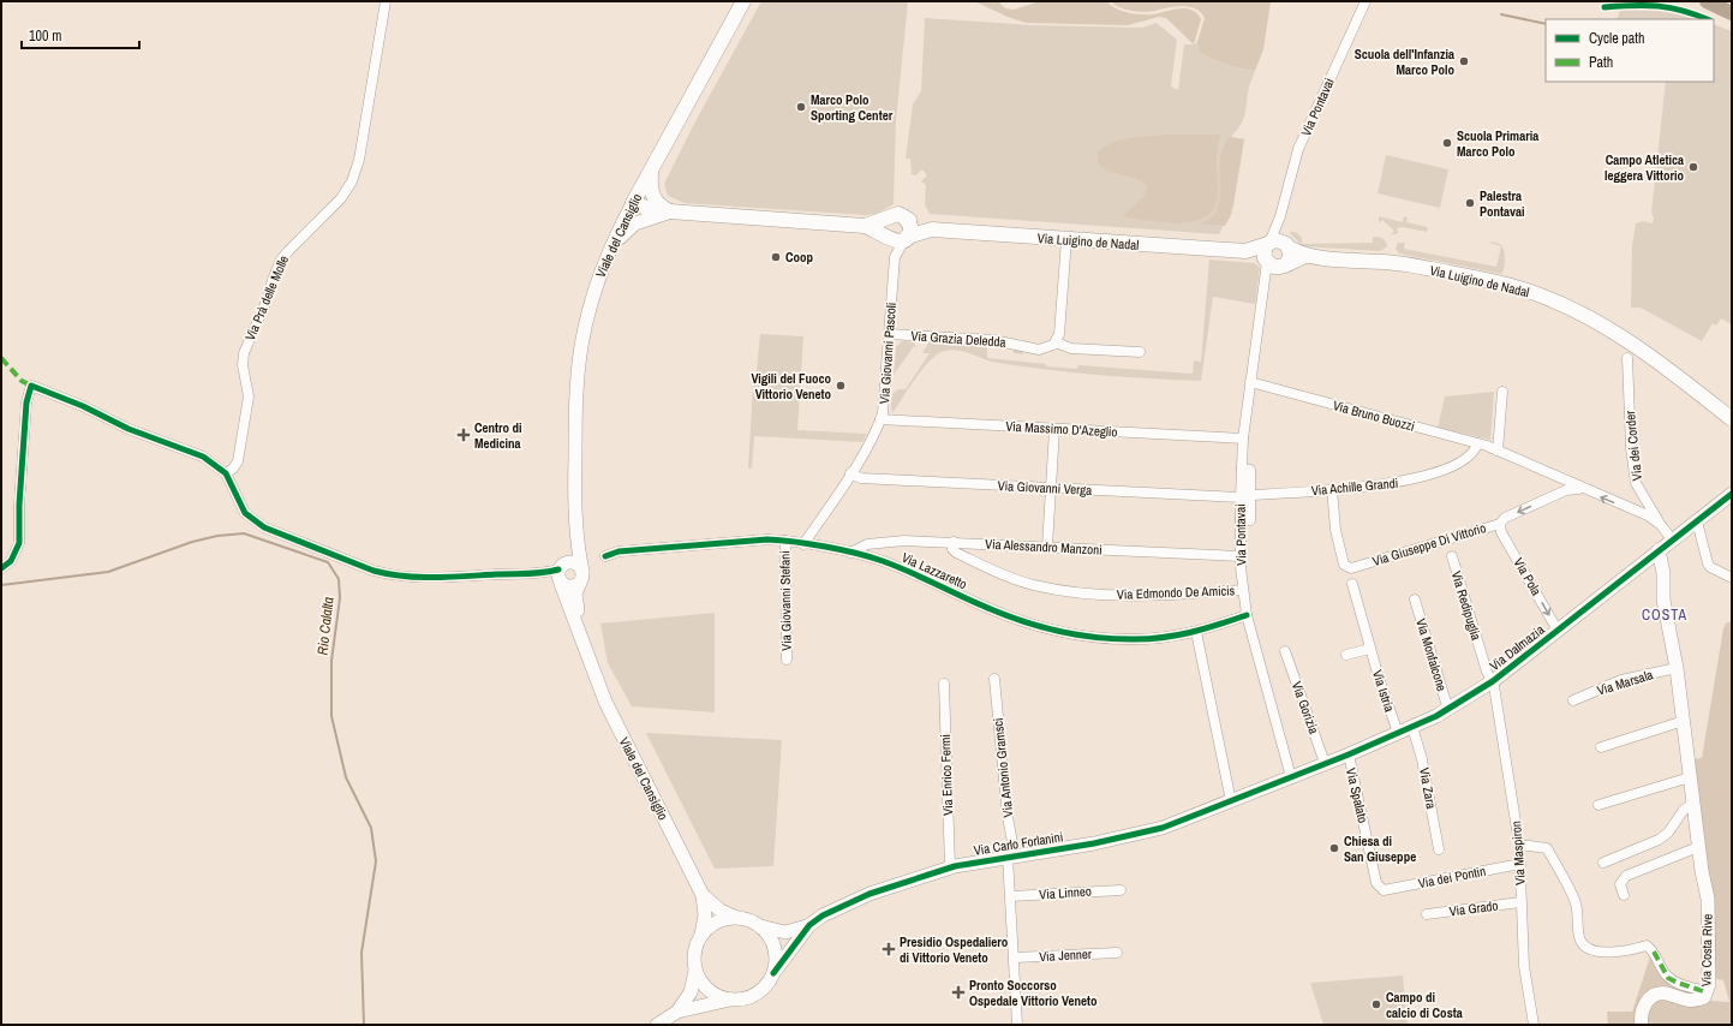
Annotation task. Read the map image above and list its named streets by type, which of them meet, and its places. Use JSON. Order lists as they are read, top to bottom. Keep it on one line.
{"streets":{"main road":["Viale del Cansiglio","Via Luigino de Nadal"],"street":["Via Pontavai","Via Prà delle Molle","Via Grazia Deledda","Via Giovanni Pascoli","Via Bruno Buozzi","Via Massimo D'Azeglio","Via dei Corder","Via Achille Grandi","Via Giovanni Verga","Via Giuseppe Di Vittorio","Via Alessandro Manzoni","Via Lazzaretto","Via Pola","Via Edmondo De Amicis","Via Giovanni Stefani","Via Redipuglia","Via Dalmazia","Via Monfalcone","Via Marsala","Via Istria","Via Gorizia","Via Antonio Gramsci","Via Enrico Fermi","Via Zara","Via Spalato","Via Carlo Forlanini","Via Maspiron","Via dei Pontin","Via Linneo","Via Grado","Via Costa Rive","Via Jenner"]},"crossings":[["Via Pontavai","Via Luigino de Nadal"],["Via Pontavai","Via Bruno Buozzi"],["Via Pontavai","Via Massimo D'Azeglio"],["Via Pontavai","Via Achille Grandi"],["Via Pontavai","Via Giovanni Verga"],["Via Pontavai","Via Alessandro Manzoni"],["Via Pontavai","Via Lazzaretto"],["Via Pontavai","Via Edmondo De Amicis"],["Via Pontavai","Via Dalmazia"],["Via Pontavai","Via Carlo Forlanini"],["Viale del Cansiglio","Via Luigino de Nadal"],["Viale del Cansiglio","Via Carlo Forlanini"],["Via Luigino de Nadal","Via Giovanni Pascoli"],["Via Grazia Deledda","Via Giovanni Pascoli"],["Via Giovanni Pascoli","Via Massimo D'Azeglio"],["Via Giovanni Pascoli","Via Giovanni Verga"],["Via Giovanni Pascoli","Via Lazzaretto"],["Via Bruno Buozzi","Via dei Corder"],["Via Bruno Buozzi","Via Achille Grandi"],["Via Bruno Buozzi","Via Giuseppe Di Vittorio"],["Via Bruno Buozzi","Via Dalmazia"],["Via Achille Grandi","Via Giovanni Verga"],["Via Achille Grandi","Via Giuseppe Di Vittorio"],["Via Giuseppe Di Vittorio","Via Pola"],["Via Alessandro Manzoni","Via Lazzaretto"],["Via Alessandro Manzoni","Via Edmondo De Amicis"],["Via Lazzaretto","Via Giovanni Stefani"],["Via Pola","Via Dalmazia"],["Via Redipuglia","Via Dalmazia"],["Via Redipuglia","Via Maspiron"],["Via Dalmazia","Via Monfalcone"],["Via Dalmazia","Via Istria"],["Via Dalmazia","Via Gorizia"],["Via Dalmazia","Via Zara"],["Via Dalmazia","Via Spalato"],["Via Dalmazia","Via Carlo Forlanini"],["Via Dalmazia","Via Maspiron"],["Via Dalmazia","Via Costa Rive"],["Via Marsala","Via Costa Rive"],["Via Antonio Gramsci","Via Carlo Forlanini"],["Via Antonio Gramsci","Via Linneo"],["Via Antonio Gramsci","Via Jenner"],["Via Enrico Fermi","Via Carlo Forlanini"],["Via Spalato","Via dei Pontin"],["Via Maspiron","Via dei Pontin"],["Via Maspiron","Via Grado"]],"one_way":["Via Pola"],"districts":["COSTA"],"water":["Rio Calalta"],"places":{"other":["Scuola dell'Infanzia Marco Polo","Marco Polo Sporting Center","Scuola Primaria Marco Polo","Campo Atletica leggera Vittorio","Palestra Pontavai","Coop","Vigili del Fuoco Vittorio Veneto","Chiesa di San Giuseppe","Campo di calcio di Costa"],"health":["Centro di Medicina","Presidio Ospedaliero di Vittorio Veneto","Pronto Soccorso Ospedale Vittorio Veneto"]},"legend":["Cycle path","Path"],"scale_bar":"100 m"}
